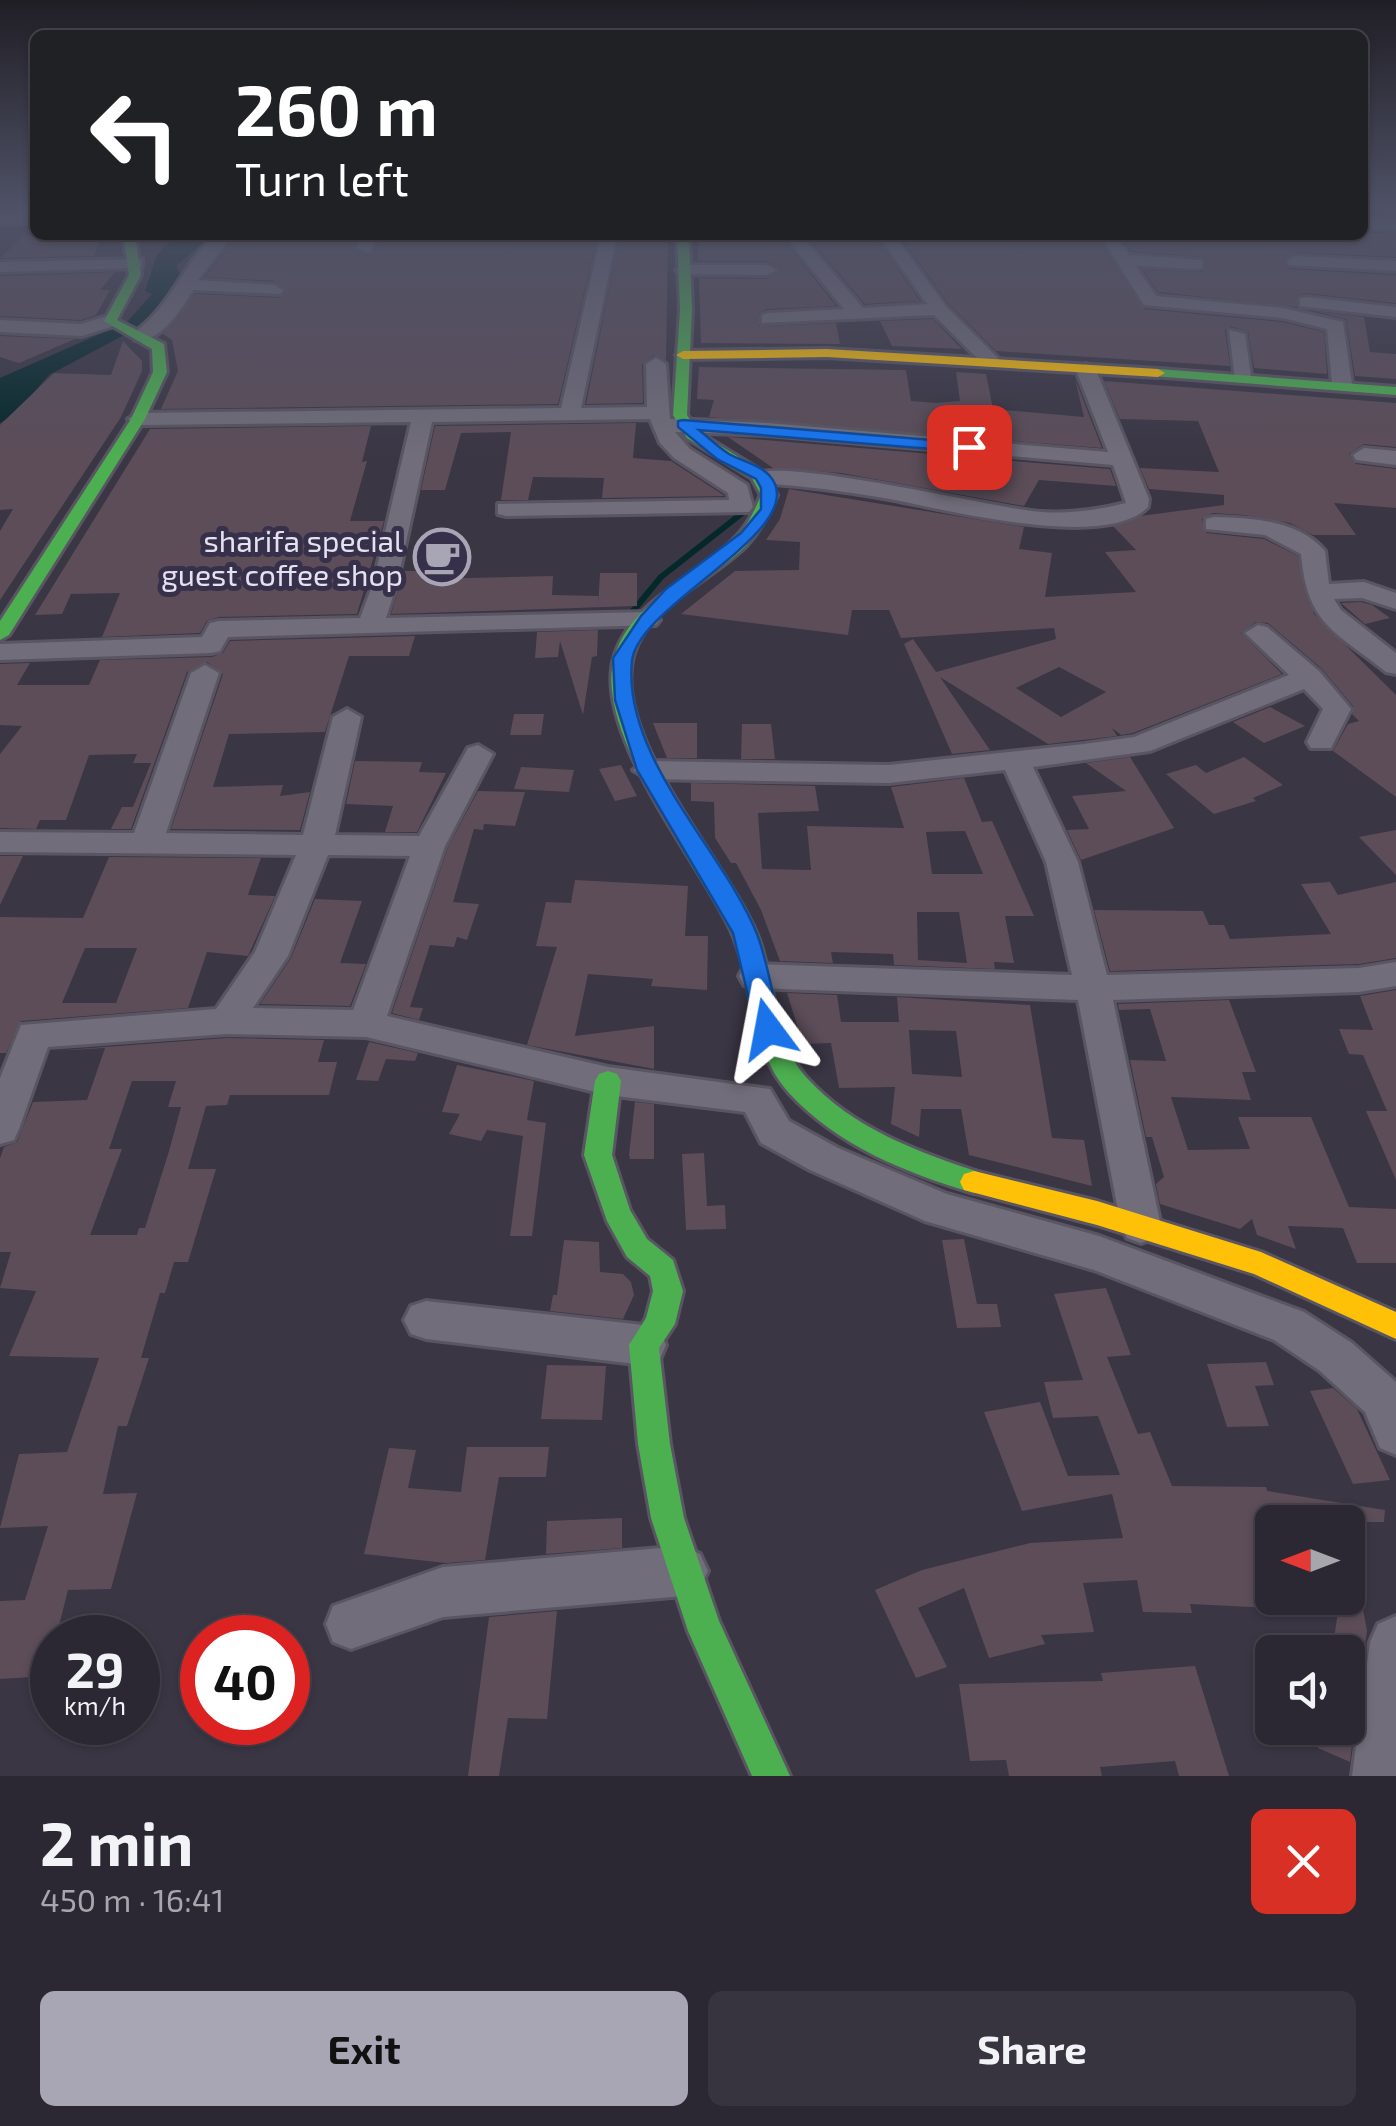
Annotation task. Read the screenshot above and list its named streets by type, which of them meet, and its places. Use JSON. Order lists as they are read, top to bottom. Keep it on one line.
{"places":{"cafe":["sharifa special guest coffee shop"]},"north":"left","page":{"turn":["260 m","Turn left"],"speed":"29 km/h","limit":"40","heading":["2 min","450 m · 16:41"],"buttons":["Exit","Share"]}}
